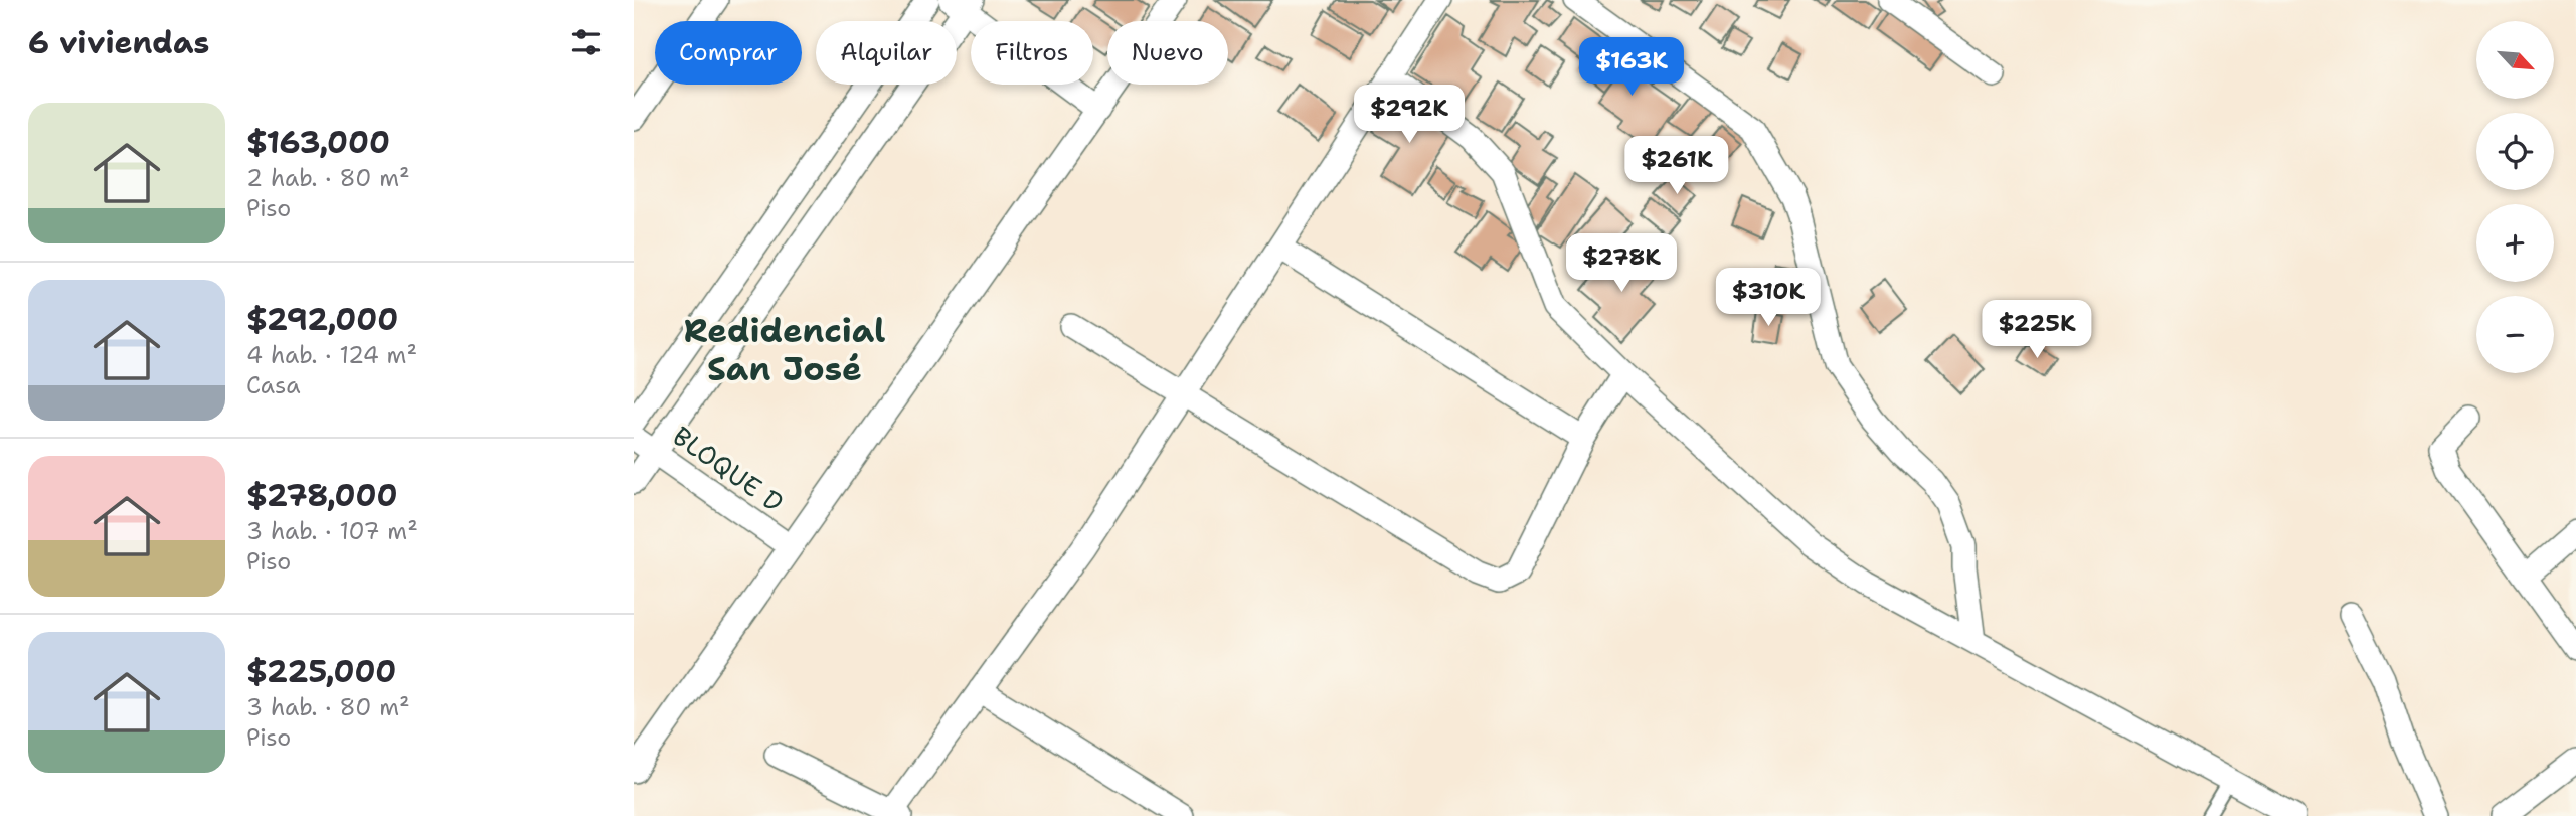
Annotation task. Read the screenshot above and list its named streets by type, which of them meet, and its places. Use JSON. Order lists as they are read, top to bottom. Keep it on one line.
{"streets":{"street":["BLOQUE D"]},"districts":["Redidencial San José"],"north":"bottom right","page":{"heading":"6 viviendas","map_buttons":["+","−"],"chip":["Comprar","Alquilar","Filtros","Nuevo"],"price":["$163K","$292K","$261K","$278K","$310K","$225K"],"list":[{"name":"$163,000","note":"2 hab. · 80 m² · Piso"},{"name":"$292,000","note":"4 hab. · 124 m² · Casa"},{"name":"$278,000","note":"3 hab. · 107 m² · Piso"},{"name":"$225,000","note":"3 hab. · 80 m² · Piso"}]}}
